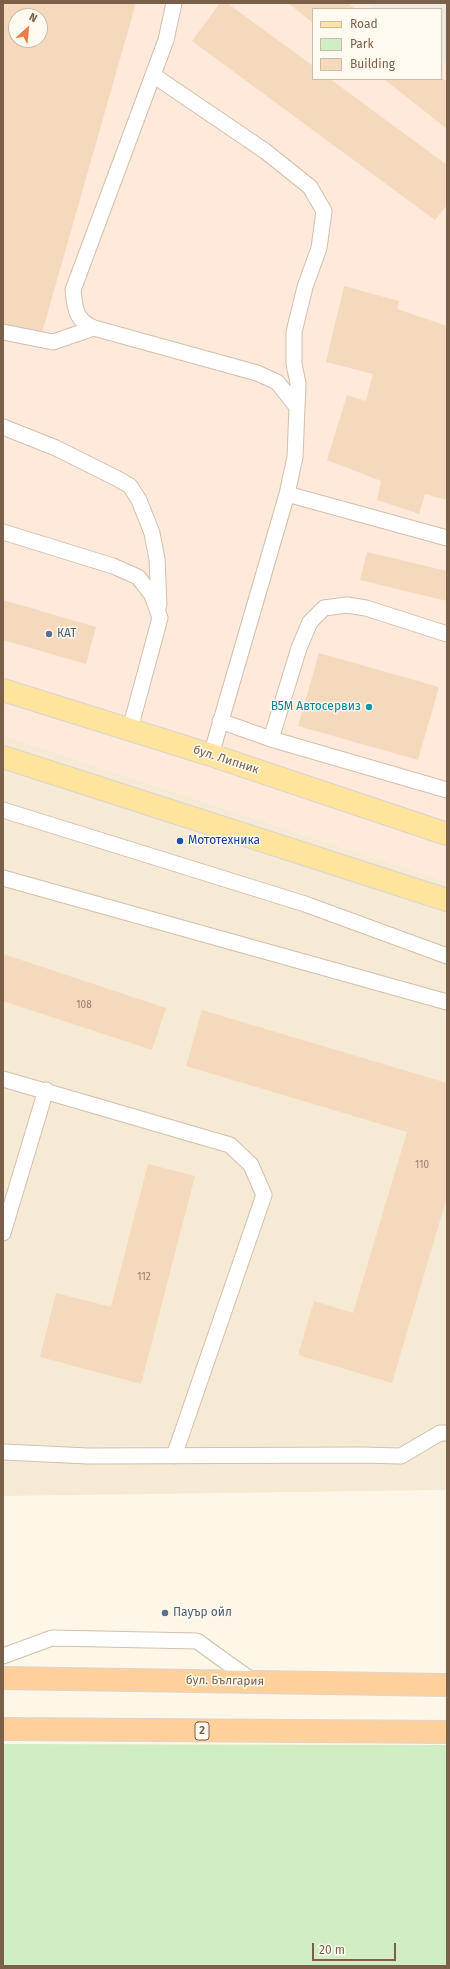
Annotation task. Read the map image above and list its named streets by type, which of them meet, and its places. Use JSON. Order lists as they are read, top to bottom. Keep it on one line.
{"streets":{"highway":["бул. България","2"],"main road":["бул. Липник"]},"places":["КАТ","В5М Автосервиз","Мототехника","Пауър ойл"],"house_numbers":["108","110","112"],"legend":["Road","Park","Building"],"scale_bar":"20 m","north":"top right"}
